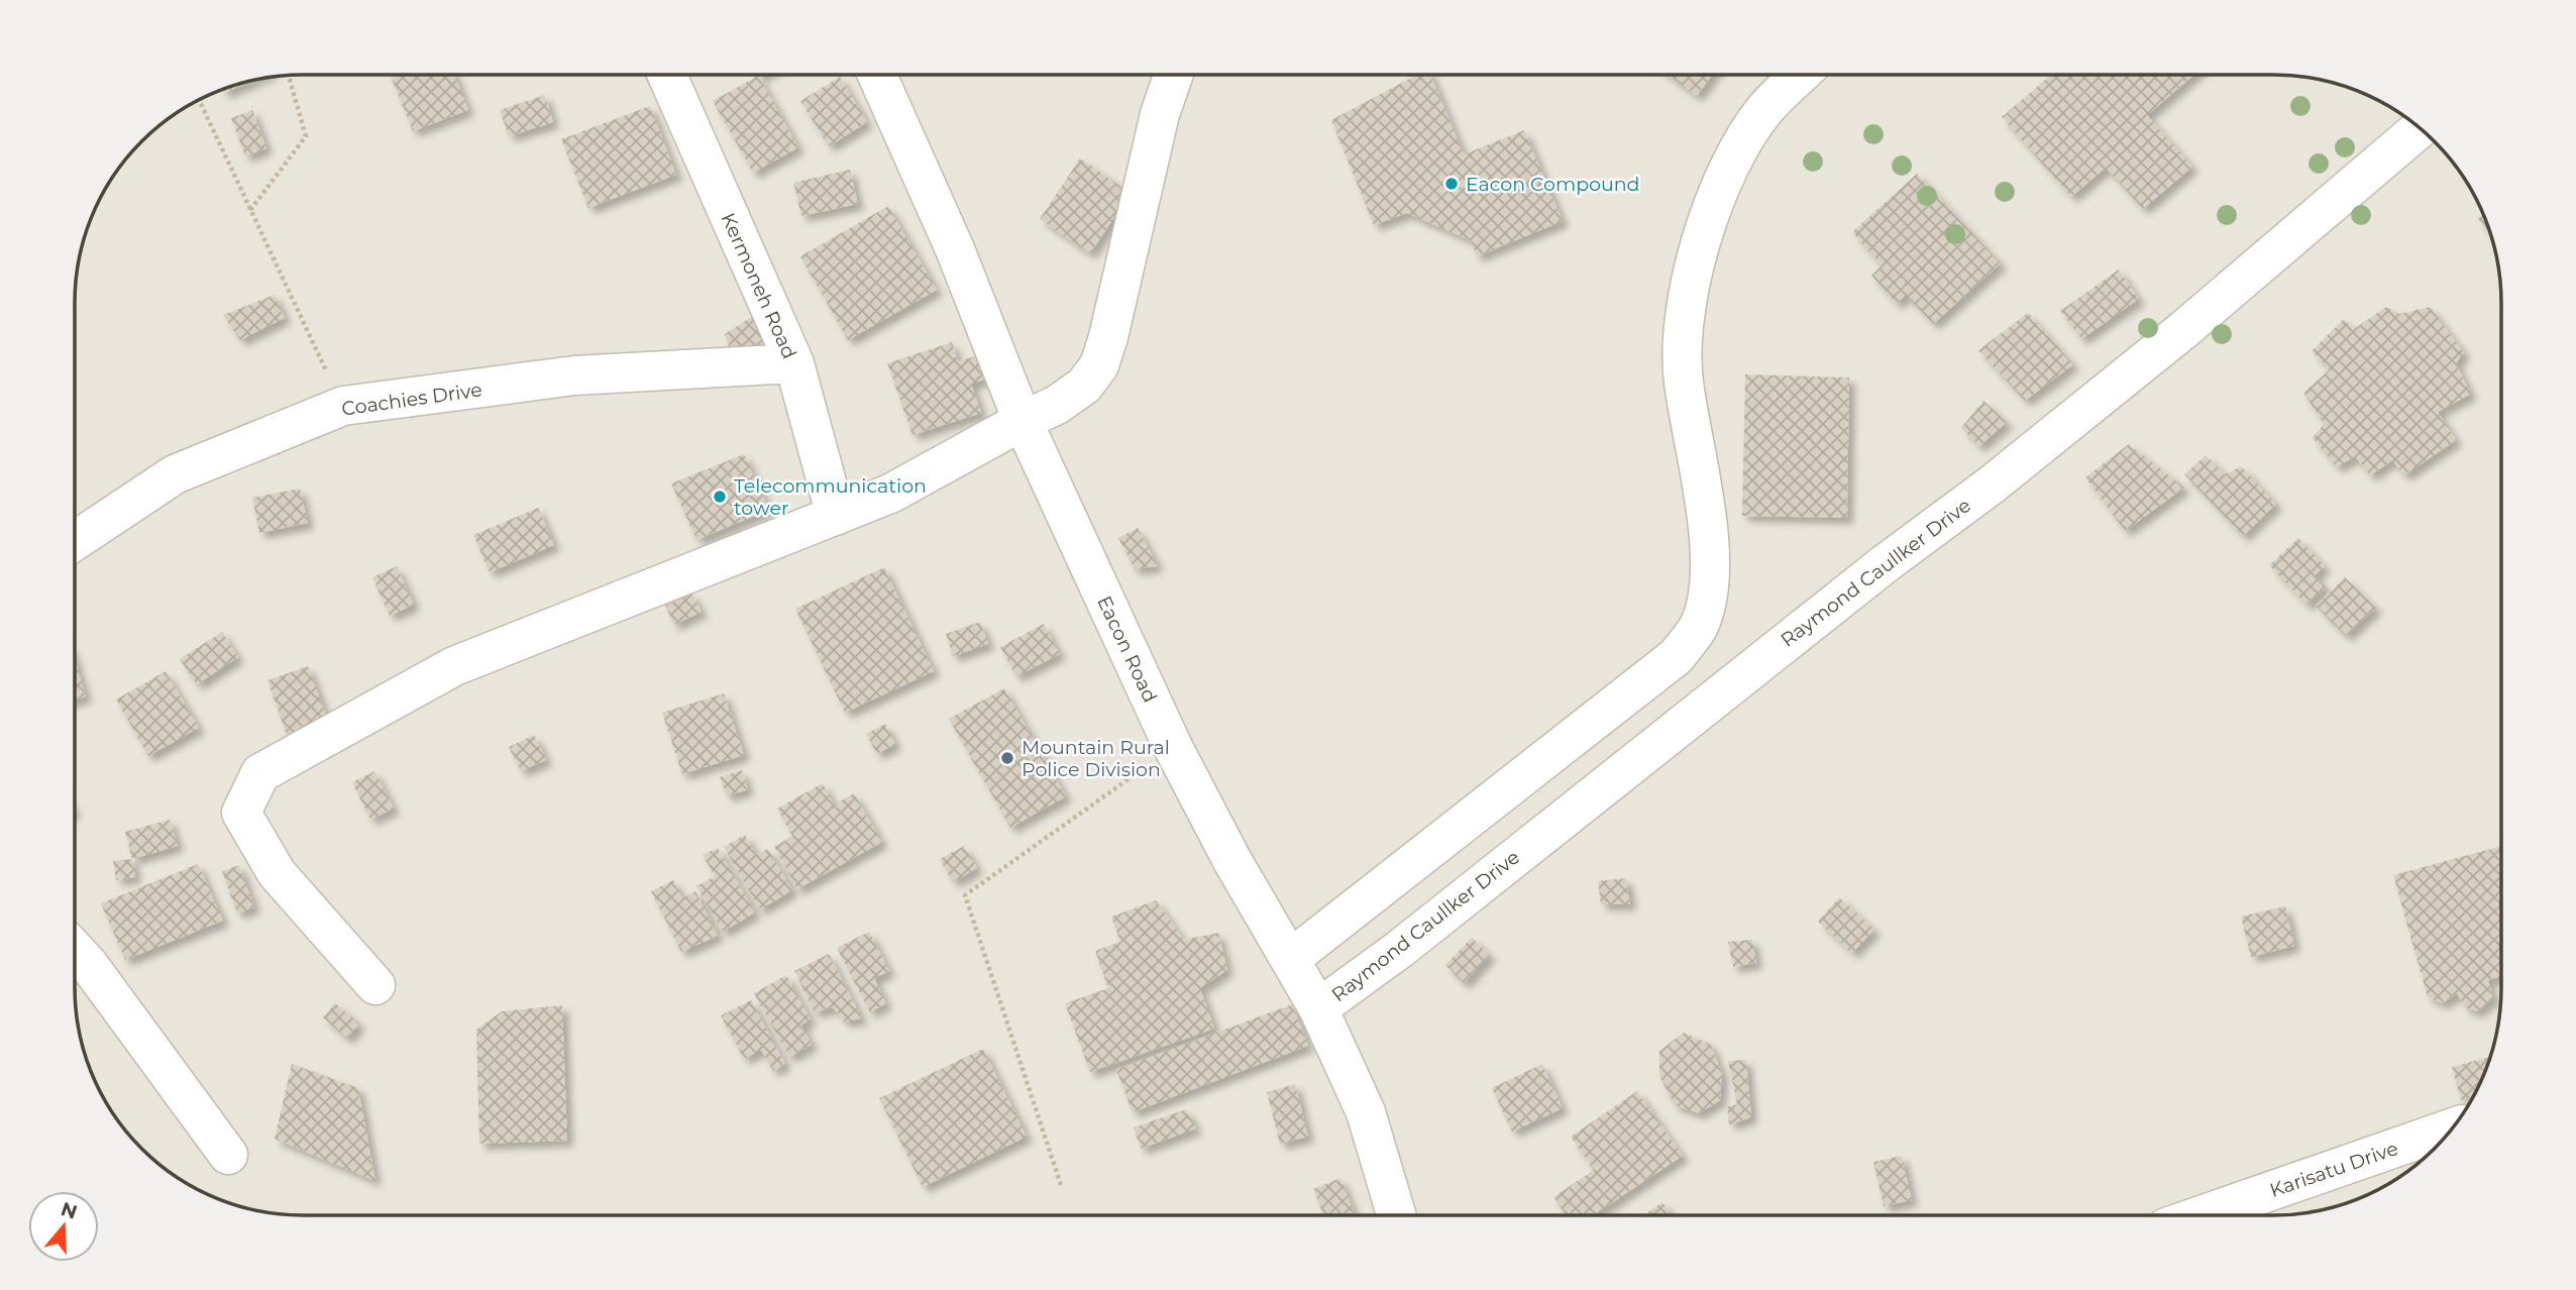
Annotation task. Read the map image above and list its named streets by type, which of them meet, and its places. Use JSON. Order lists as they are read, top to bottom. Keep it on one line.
{"streets":{"street":["Kermoneh Road","Coachies Drive","Raymond Caullker Drive","Eacon Road","Karisatu Drive"]},"crossings":[["Kermoneh Road","Coachies Drive"],["Raymond Caullker Drive","Eacon Road"]],"places":["Eacon Compound","Telecommunication tower","Mountain Rural Police Division"],"north":"top"}
